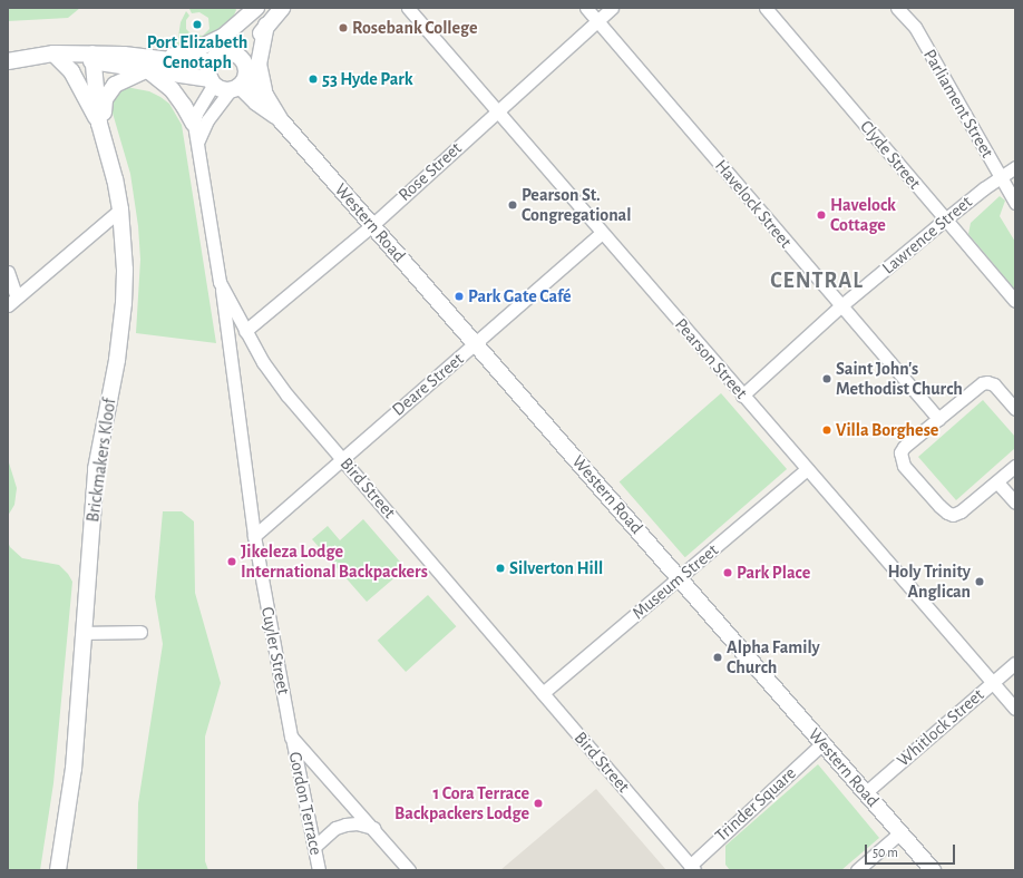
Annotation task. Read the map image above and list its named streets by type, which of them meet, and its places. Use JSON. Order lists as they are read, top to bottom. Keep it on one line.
{"streets":{"street":["Parliament Street","Clyde Street","Rose Street","Havelock Street","Western Road","Lawrence Street","Pearson Street","Deare Street","Brickmakers Kloof","Bird Street","Museum Street","Cuyler Street","Whitlock Street","Gordon Terrace","Trinder Square"]},"crossings":[["Parliament Street","Lawrence Street"],["Clyde Street","Lawrence Street"],["Rose Street","Havelock Street"],["Rose Street","Western Road"],["Rose Street","Pearson Street"],["Rose Street","Bird Street"],["Havelock Street","Lawrence Street"],["Western Road","Deare Street"],["Western Road","Museum Street"],["Western Road","Whitlock Street"],["Western Road","Trinder Square"],["Lawrence Street","Pearson Street"],["Pearson Street","Deare Street"],["Pearson Street","Museum Street"],["Pearson Street","Whitlock Street"],["Deare Street","Bird Street"],["Deare Street","Cuyler Street"],["Bird Street","Museum Street"],["Bird Street","Cuyler Street"],["Bird Street","Trinder Square"],["Cuyler Street","Gordon Terrace"]],"districts":["CENTRAL"],"places":["Port Elizabeth Cenotaph","Rosebank College","53 Hyde Park","Pearson St. Congregational","Havelock Cottage","Park Gate Café","Saint John's Methodist Church","Villa Borghese","Jikeleza Lodge International Backpackers","Silverton Hill","Park Place","Holy Trinity Anglican","Alpha Family Church","1 Cora Terrace Backpackers Lodge"],"scale_bar":"50 m"}
